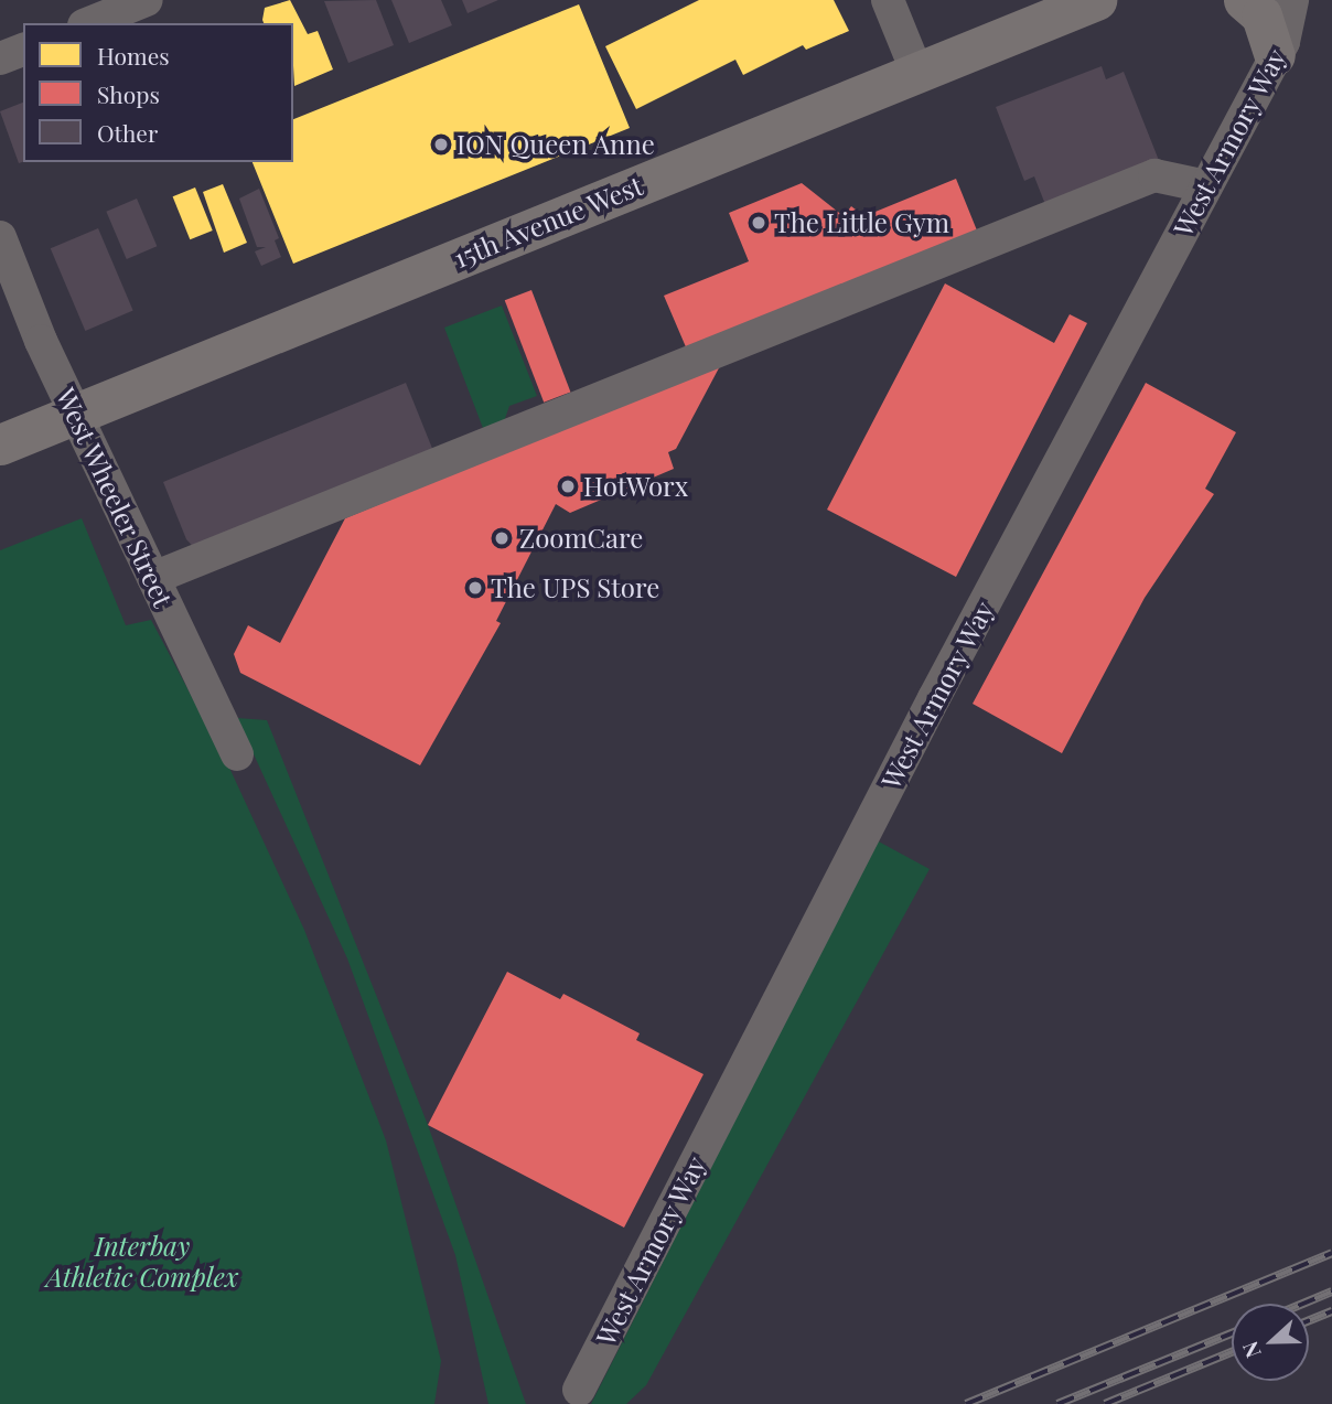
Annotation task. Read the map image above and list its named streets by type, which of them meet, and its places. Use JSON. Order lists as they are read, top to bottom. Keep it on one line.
{"streets":{"main road":["15th Avenue West"],"street":["West Armory Way","West Wheeler Street"]},"crossings":[["15th Avenue West","West Wheeler Street"]],"parks":["Interbay Athletic Complex"],"places":["ION Queen Anne","The Little Gym","HotWorx","ZoomCare","The UPS Store"],"legend":["Homes","Shops","Other"],"north":"left"}
